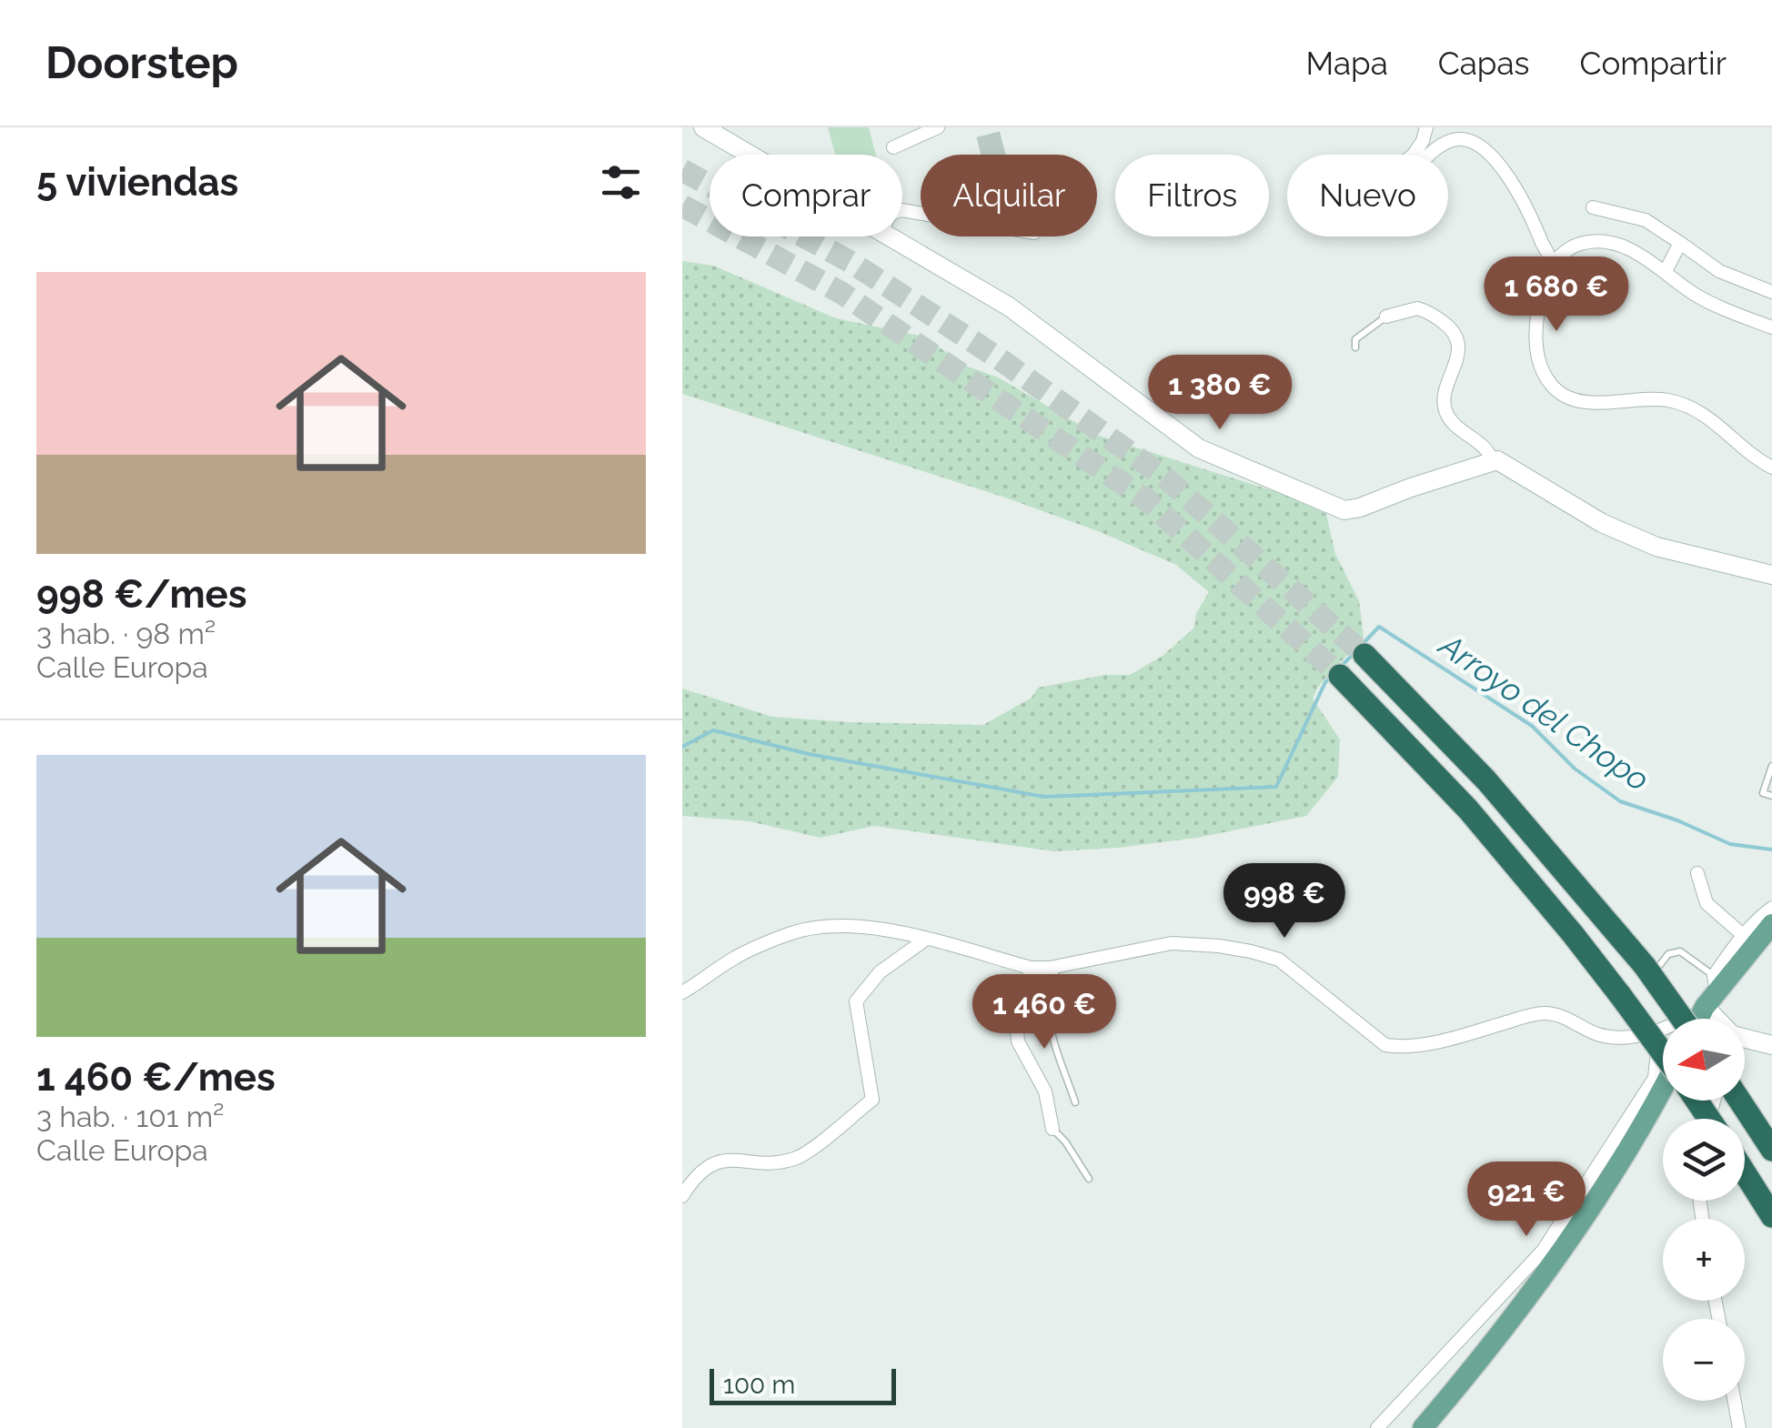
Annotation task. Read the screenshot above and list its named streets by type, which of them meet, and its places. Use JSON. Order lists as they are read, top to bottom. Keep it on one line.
{"water":["Arroyo del Chopo"],"scale_bar":"100 m","north":"left","page":{"header":"Doorstep","nav":["Mapa","Capas","Compartir"],"heading":"5 viviendas","chip":["Comprar","Alquilar","Filtros","Nuevo"],"list":[{"name":"998 €/mes","note":"3 hab. · 98 m² · Calle Europa"},{"name":"1 460 €/mes","note":"3 hab. · 101 m² · Calle Europa"}],"price":["1 680 €","1 380 €","998 €","1 460 €","921 €"],"map_buttons":["+","−"],"scale":"100 m"}}
